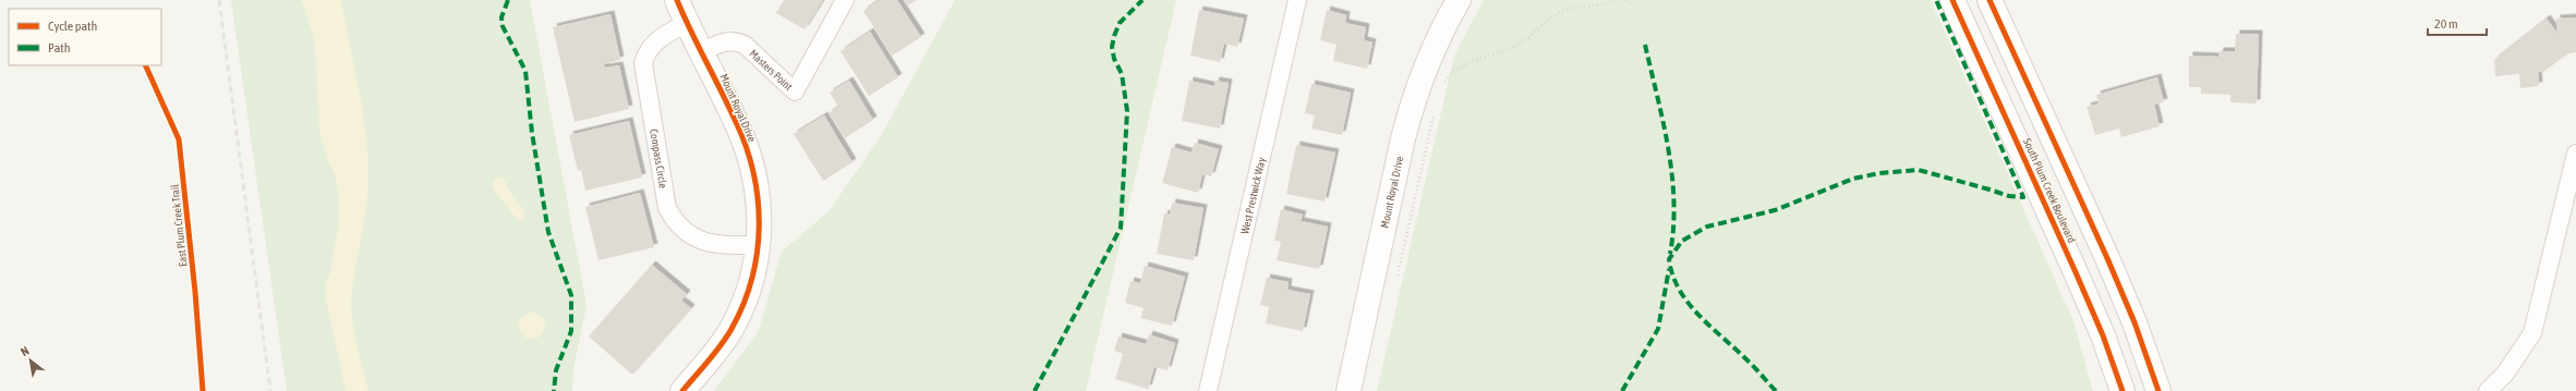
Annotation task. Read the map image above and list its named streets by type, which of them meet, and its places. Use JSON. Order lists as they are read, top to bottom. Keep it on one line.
{"streets":{"street":["Masters Point","Mount Royal Drive","Compass Circle","South Plum Creek Boulevard","West Prestwick Way"],"cycle path":["East Plum Creek Trail"]},"crossings":[["Masters Point","Mount Royal Drive"],["Mount Royal Drive","Compass Circle"]],"legend":["Cycle path","Path"],"scale_bar":"20 m","north":"top left"}
